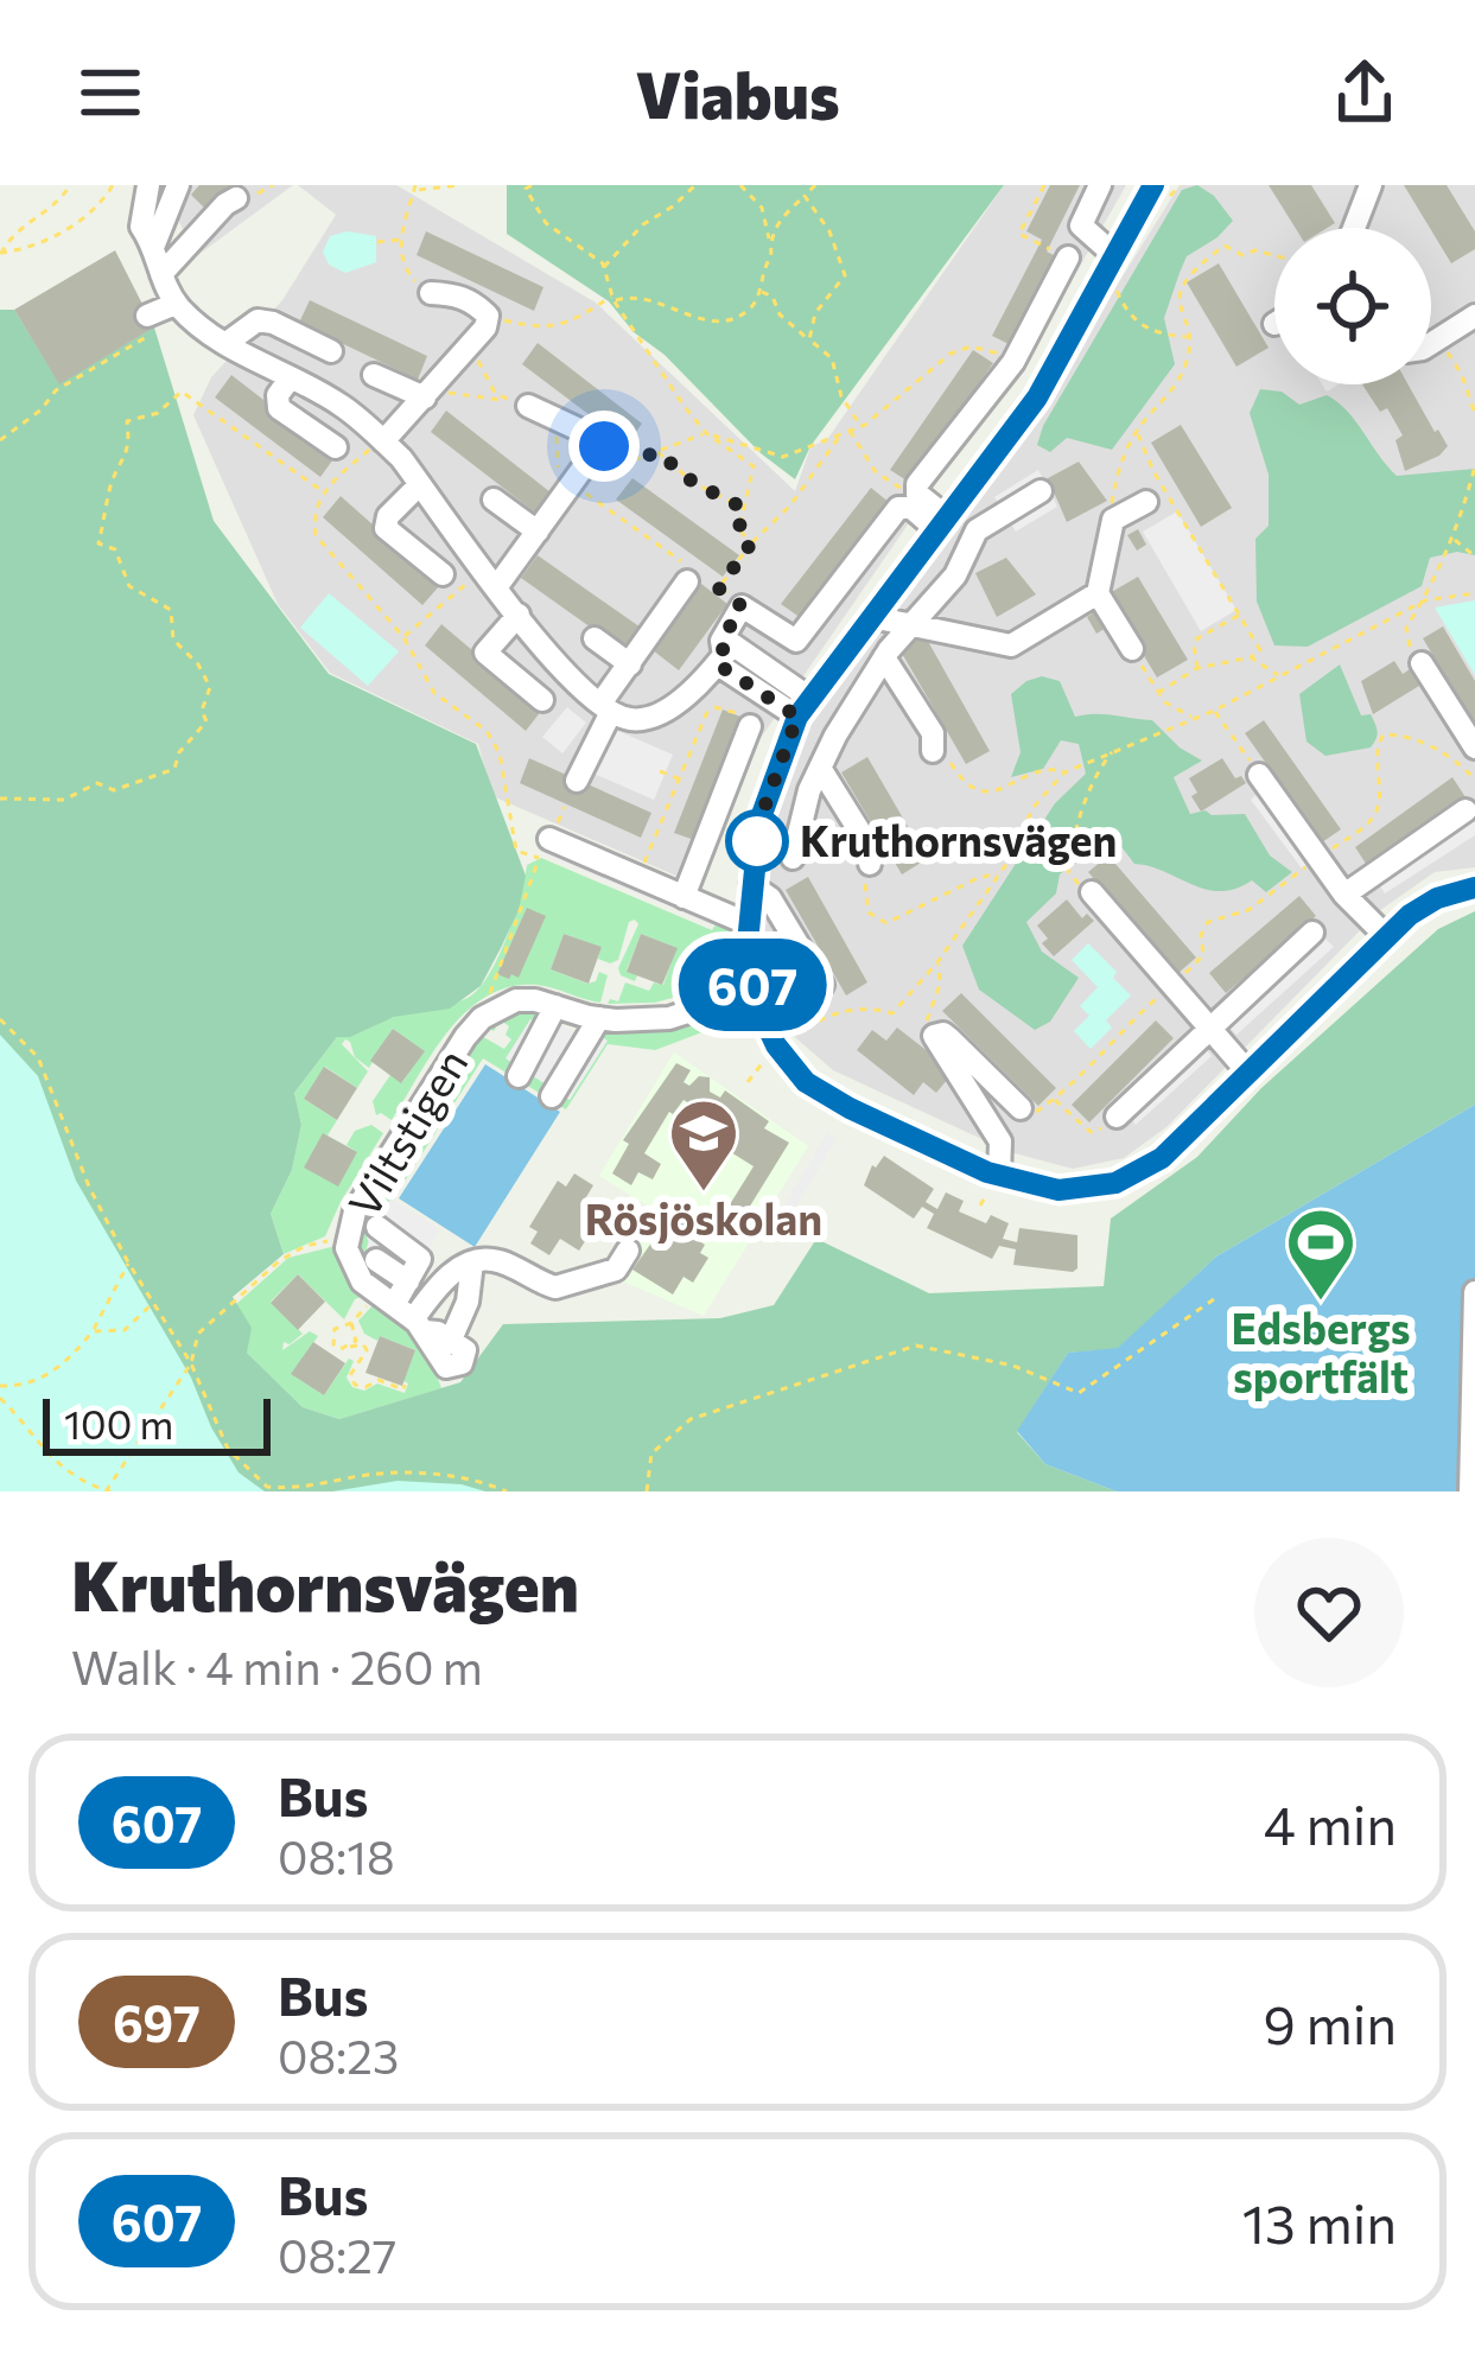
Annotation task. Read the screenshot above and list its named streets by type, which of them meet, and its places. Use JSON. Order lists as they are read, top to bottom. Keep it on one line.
{"streets":{"street":["Viltstigen"]},"places":{"other":["Kruthornsvägen"],"school or university":["Rösjöskolan"],"sports":["Edsbergs sportfält"]},"lines":["bus line 607"],"scale_bar":"100 m","page":{"header":"Viabus","on_map":"607","scale":"100 m","heading":["Kruthornsvägen","Walk · 4 min · 260 m"],"list":[{"mark":"607","name":"Bus","note":"08:18","value":"4 min"},{"mark":"697","name":"Bus","note":"08:23","value":"9 min"},{"mark":"607","name":"Bus","note":"08:27","value":"13 min"}]}}
